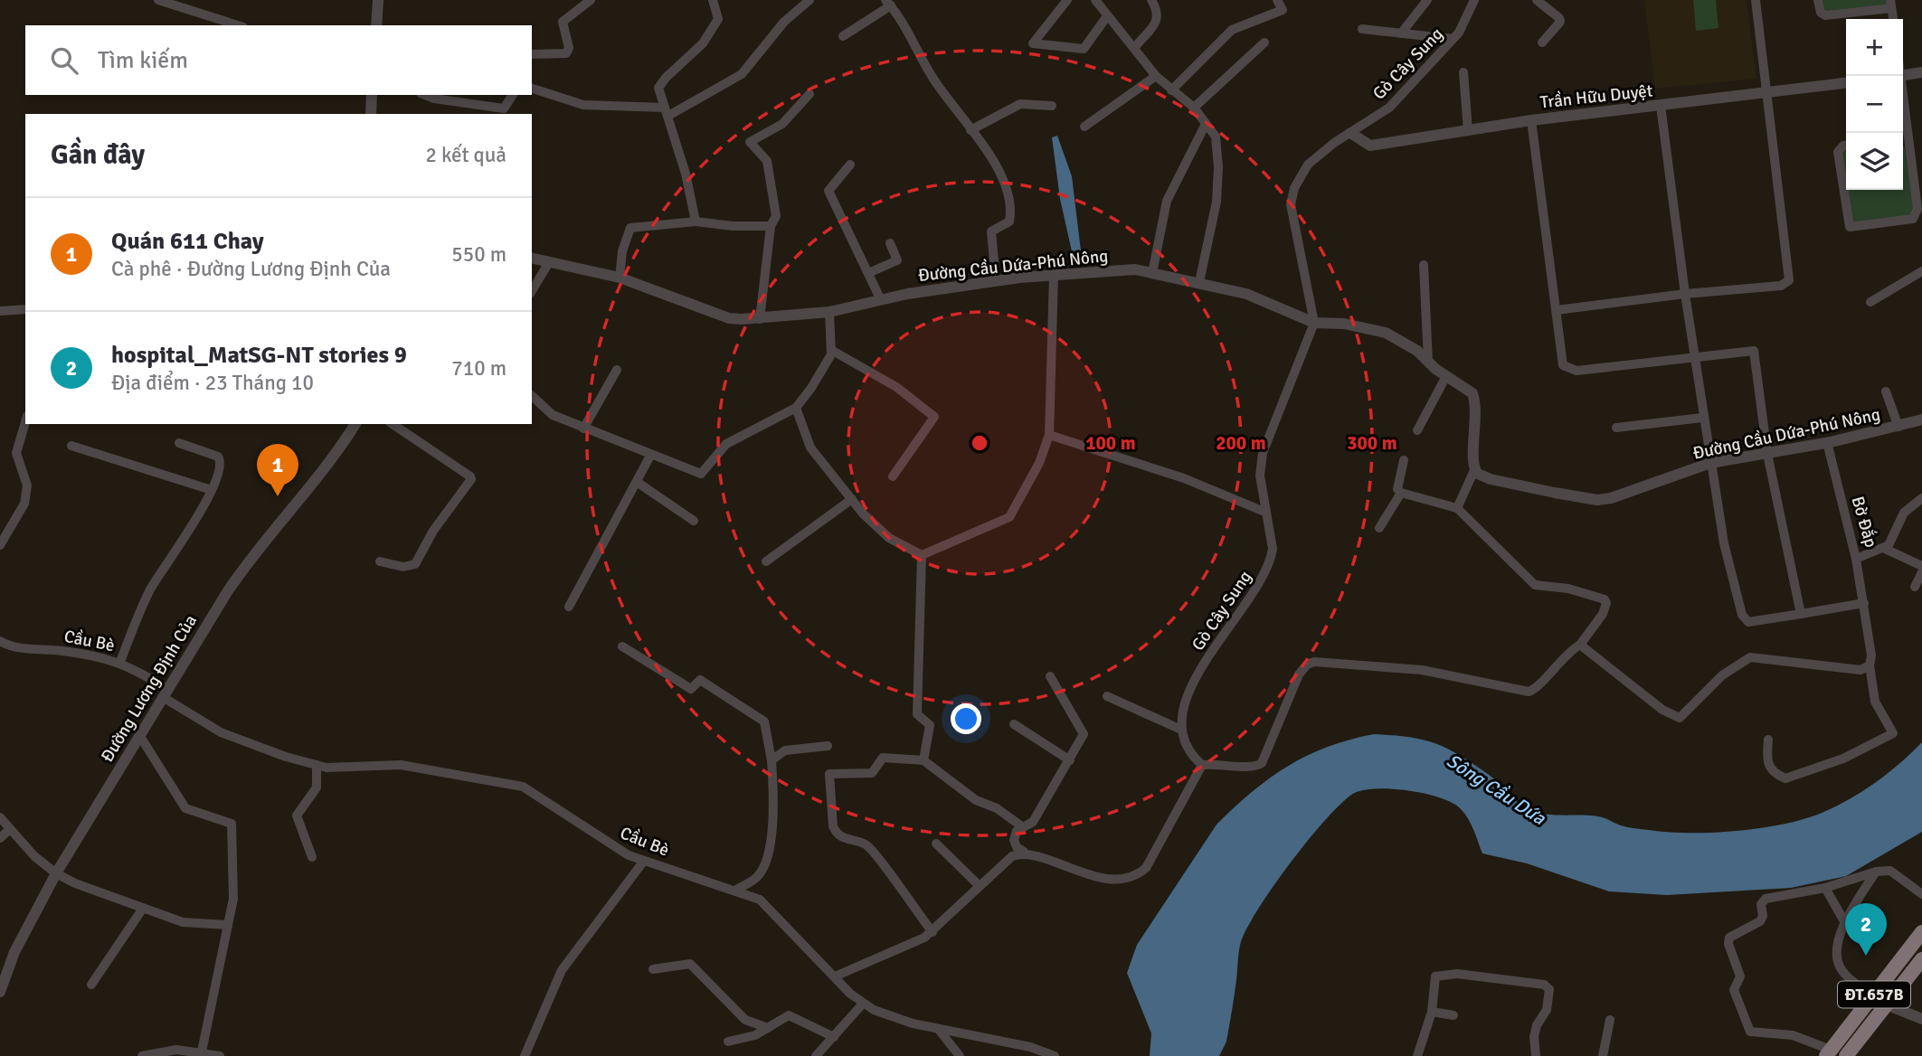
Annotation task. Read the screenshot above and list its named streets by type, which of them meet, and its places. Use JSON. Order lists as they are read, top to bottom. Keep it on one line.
{"streets":{"main road":["ĐT.657B"],"street":["Gò Cây Sung","Trần Hữu Duyệt","Đường Cầu Dứa-Phú Nông","Bờ Đắp","Cầu Bè","Đường Lương Định Của"]},"crossings":[["Gò Cây Sung","Trần Hữu Duyệt"],["Gò Cây Sung","Đường Cầu Dứa-Phú Nông"],["Đường Cầu Dứa-Phú Nông","Bờ Đắp"],["Cầu Bè","Đường Lương Định Của"]],"water":["Sông Cầu Dứa"],"page":{"map_buttons":["+","−"],"search":"Tìm kiếm","heading":["Gần đây","2 kết quả"],"list":[{"mark":"1","name":"Quán 611 Chay","note":"Cà phê · Đường Lương Định Của","value":"550 m"},{"mark":"2","name":"hospital_MatSG-NT stories 9","note":"Địa điểm · 23 Tháng 10","value":"710 m"}],"pins":["1","2"]},"rings":["100 m","200 m","300 m"]}
